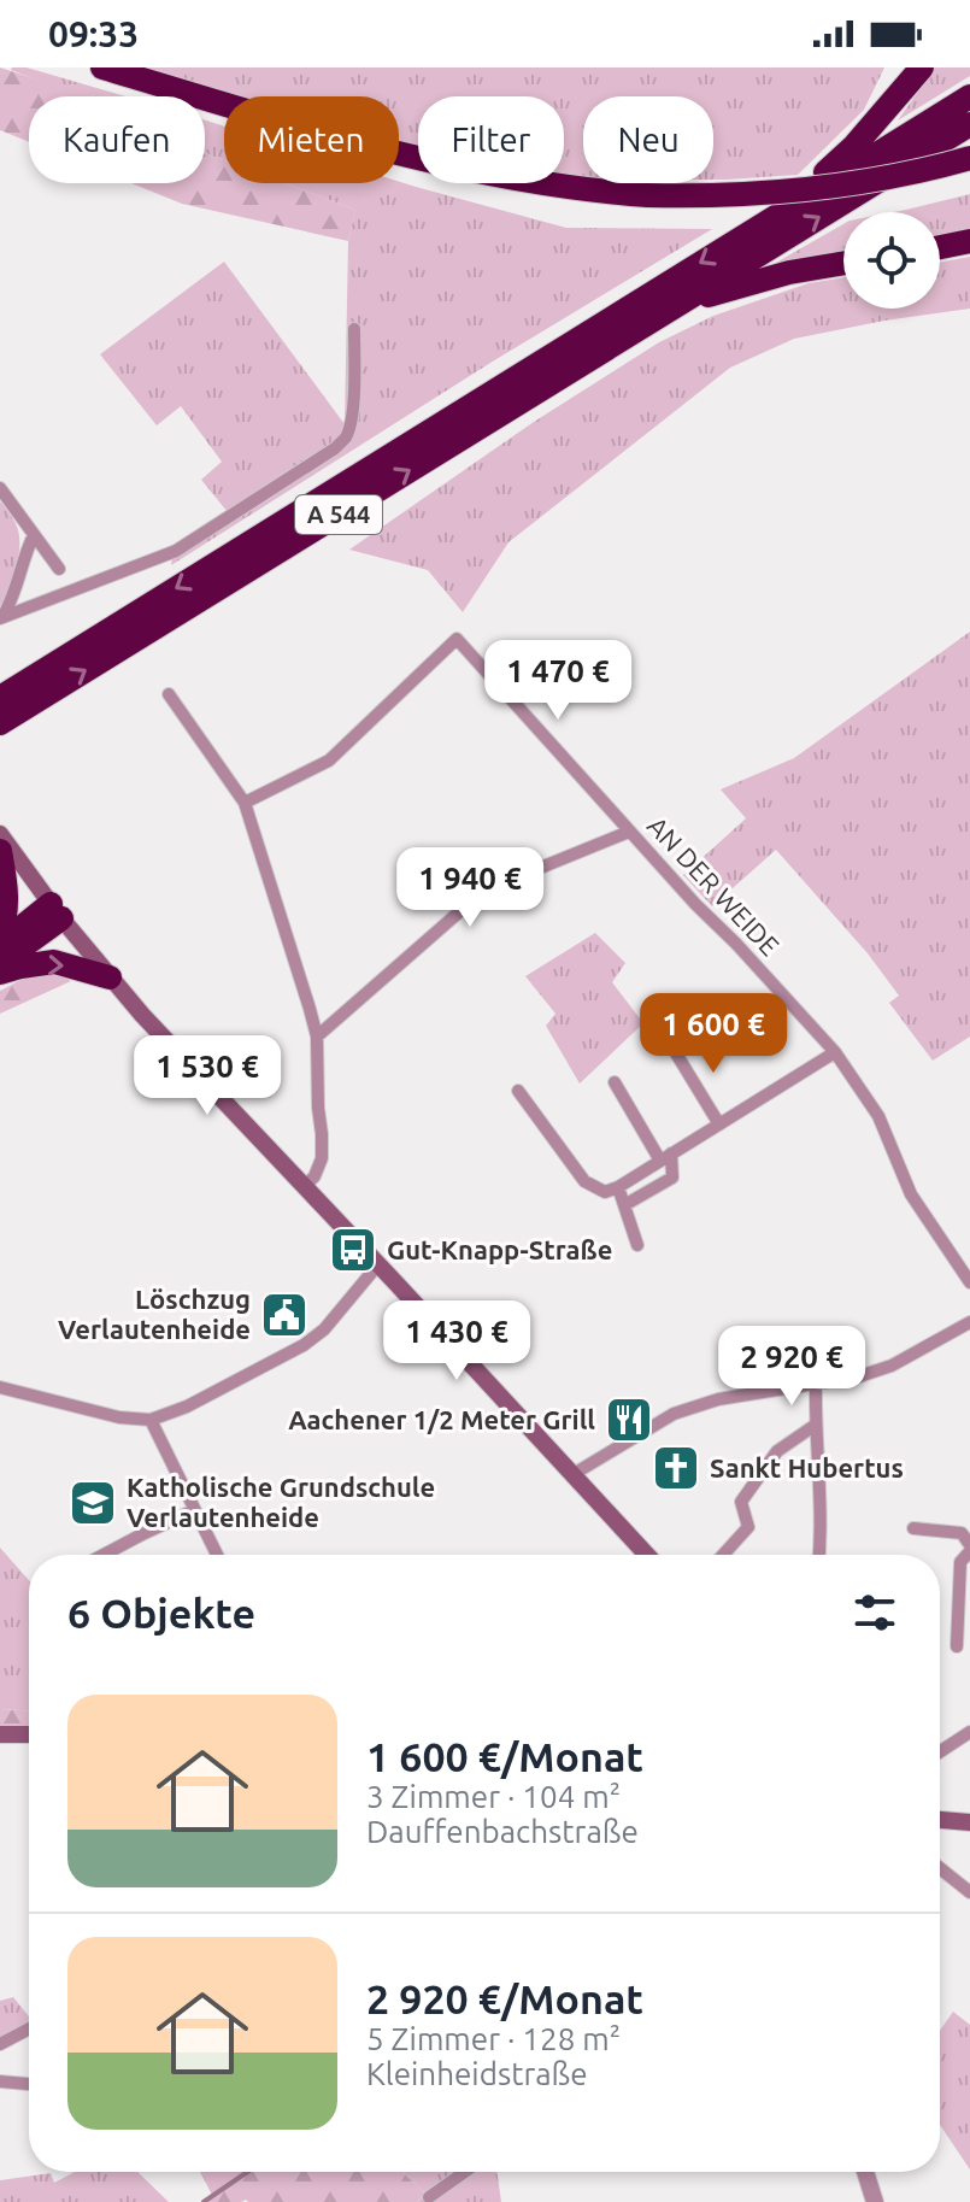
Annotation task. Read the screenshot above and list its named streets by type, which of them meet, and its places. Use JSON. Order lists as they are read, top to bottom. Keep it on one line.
{"streets":{"highway":["A 544"],"street":["AN DER WEIDE"]},"places":{"bus stop":["Gut-Knapp-Straße"],"public building":["Löschzug Verlautenheide"],"restaurant":["Aachener 1/2 Meter Grill"],"church":["Sankt Hubertus"],"school or university":["Katholische Grundschule Verlautenheide"]},"page":{"status":"09:33","chip":["Kaufen","Mieten","Filter","Neu"],"price":["1 470 €","1 940 €","1 600 €","1 530 €","1 430 €","2 920 €"],"heading":"6 Objekte","list":[{"name":"1 600 €/Monat","note":"3 Zimmer · 104 m² · Dauffenbachstraße"},{"name":"2 920 €/Monat","note":"5 Zimmer · 128 m² · Kleinheidstraße"}]}}
